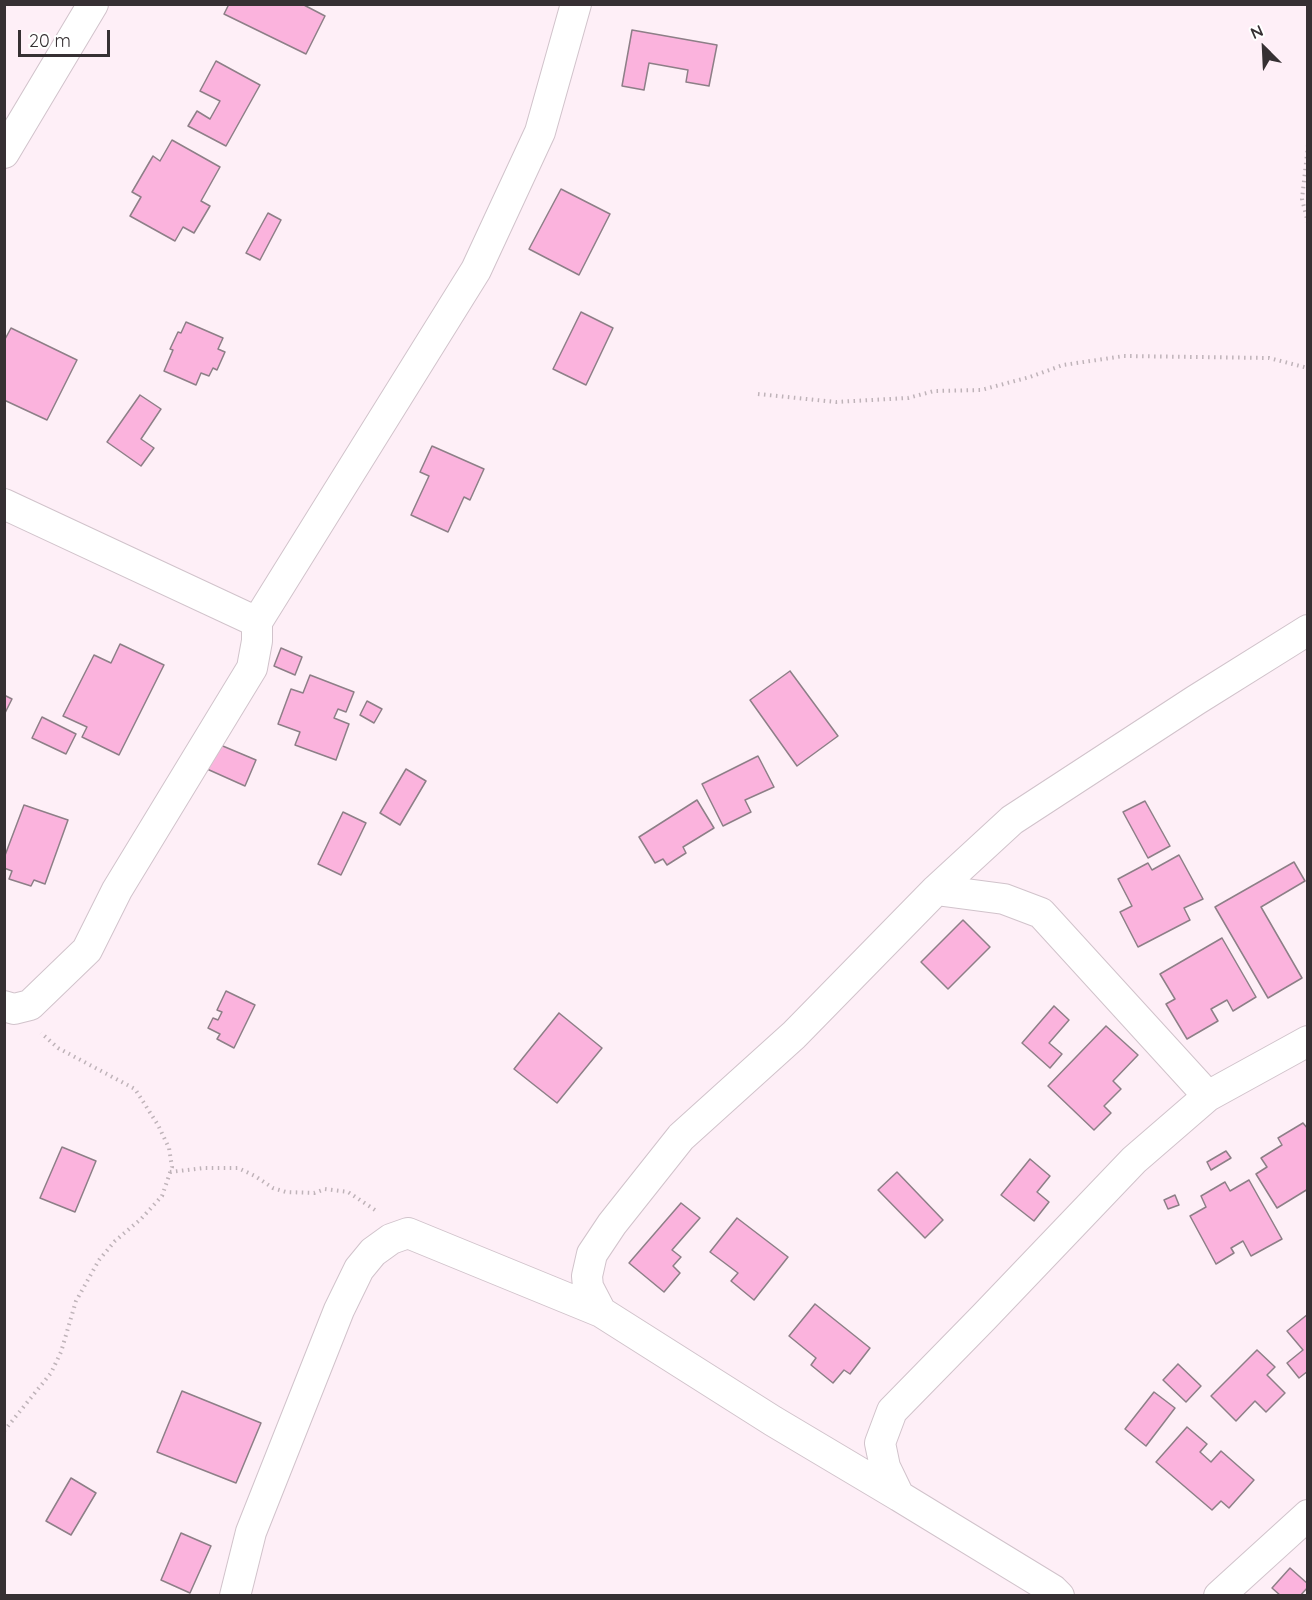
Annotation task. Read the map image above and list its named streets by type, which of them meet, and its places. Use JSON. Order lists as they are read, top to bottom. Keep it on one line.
{"scale_bar":"20 m","north":"top left"}
